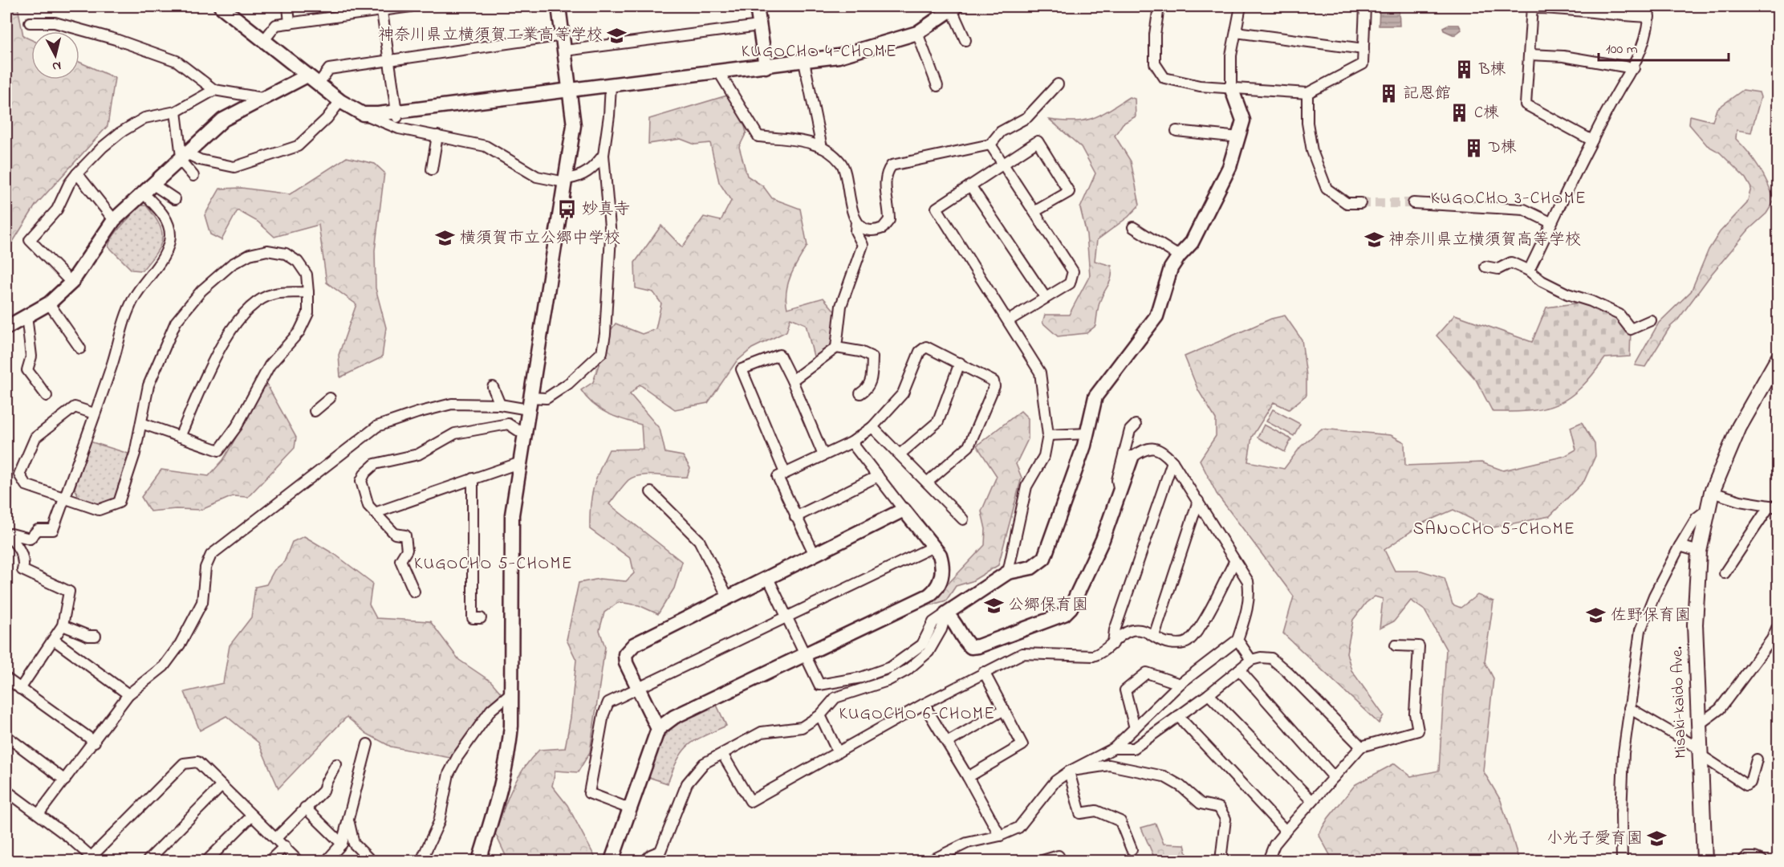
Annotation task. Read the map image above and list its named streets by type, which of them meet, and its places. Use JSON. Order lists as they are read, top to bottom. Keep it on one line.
{"streets":{"main road":["Misaki-kaido Ave."]},"districts":["KUGOCHO 4-CHOME","KUGOCHO 3-CHOME","SANOCHO 5-CHOME","KUGOCHO 5-CHOME","KUGOCHO 6-CHOME"],"places":{"school or university":["神奈川県立横須賀工業高等学校","横須賀市立公郷中学校","神奈川県立横須賀高等学校","公郷保育園","佐野保育園","小光子愛育園"],"building":["B棟","記恩館","C棟","D棟"],"bus stop":["妙真寺"]},"scale_bar":"100 m","north":"bottom"}
